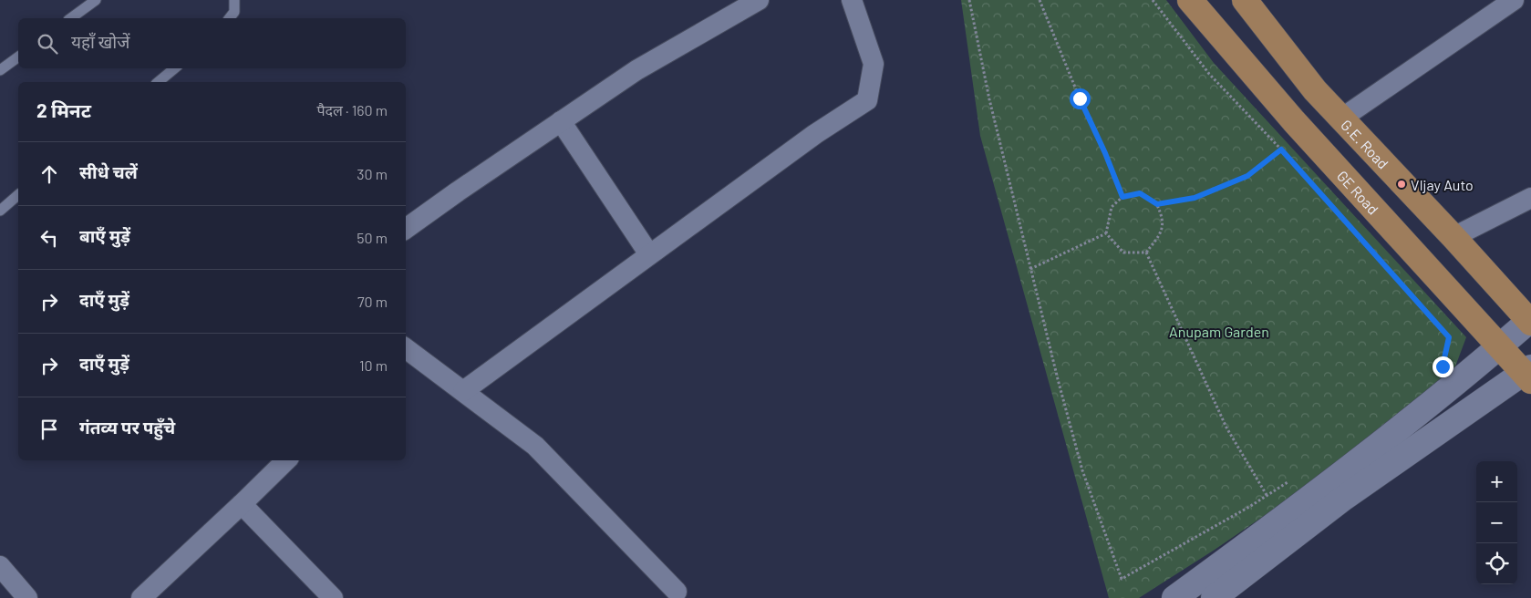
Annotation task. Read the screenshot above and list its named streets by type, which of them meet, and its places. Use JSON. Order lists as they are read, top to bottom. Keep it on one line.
{"streets":{"main road":["G.E. Road","GE Road"]},"parks":["Anupam Garden"],"places":["VIjay Auto"],"page":{"search":"यहाँ खोजें","heading":["2 मिनट","पैदल · 160 m"],"list":[["सीधे चलें","30 m"],["बाएँ मुड़ें","50 m"],["दाएँ मुड़ें","70 m"],["दाएँ मुड़ें","10 m"],"गंतव्य पर पहुँचे"],"map_buttons":["+","−"]}}
